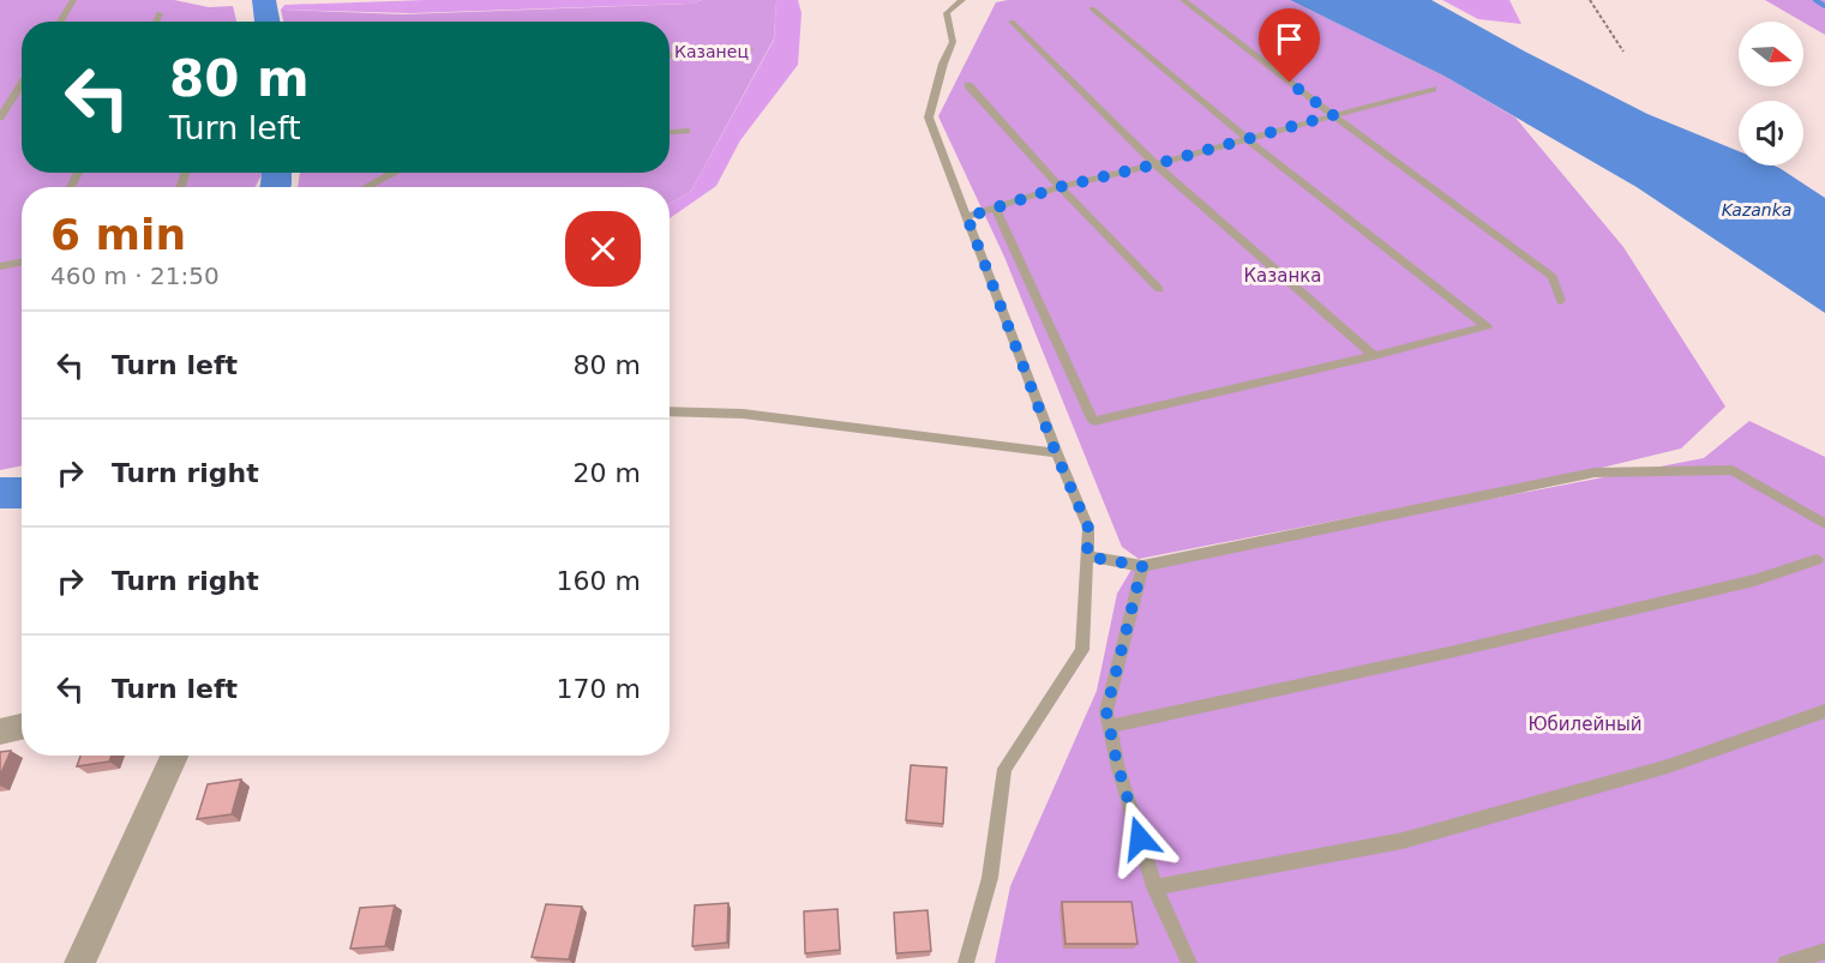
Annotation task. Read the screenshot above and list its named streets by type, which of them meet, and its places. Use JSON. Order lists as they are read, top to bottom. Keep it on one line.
{"water":["Kazanka"],"parks":["Казанец","Казанка","Юбилейный"],"north":"right","page":{"turn":["80 m","Turn left"],"heading":["6 min","460 m · 21:50"],"list":[{"name":"Turn left","value":"80 m"},{"name":"Turn right","value":"20 m"},{"name":"Turn right","value":"160 m"},{"name":"Turn left","value":"170 m"}]}}
